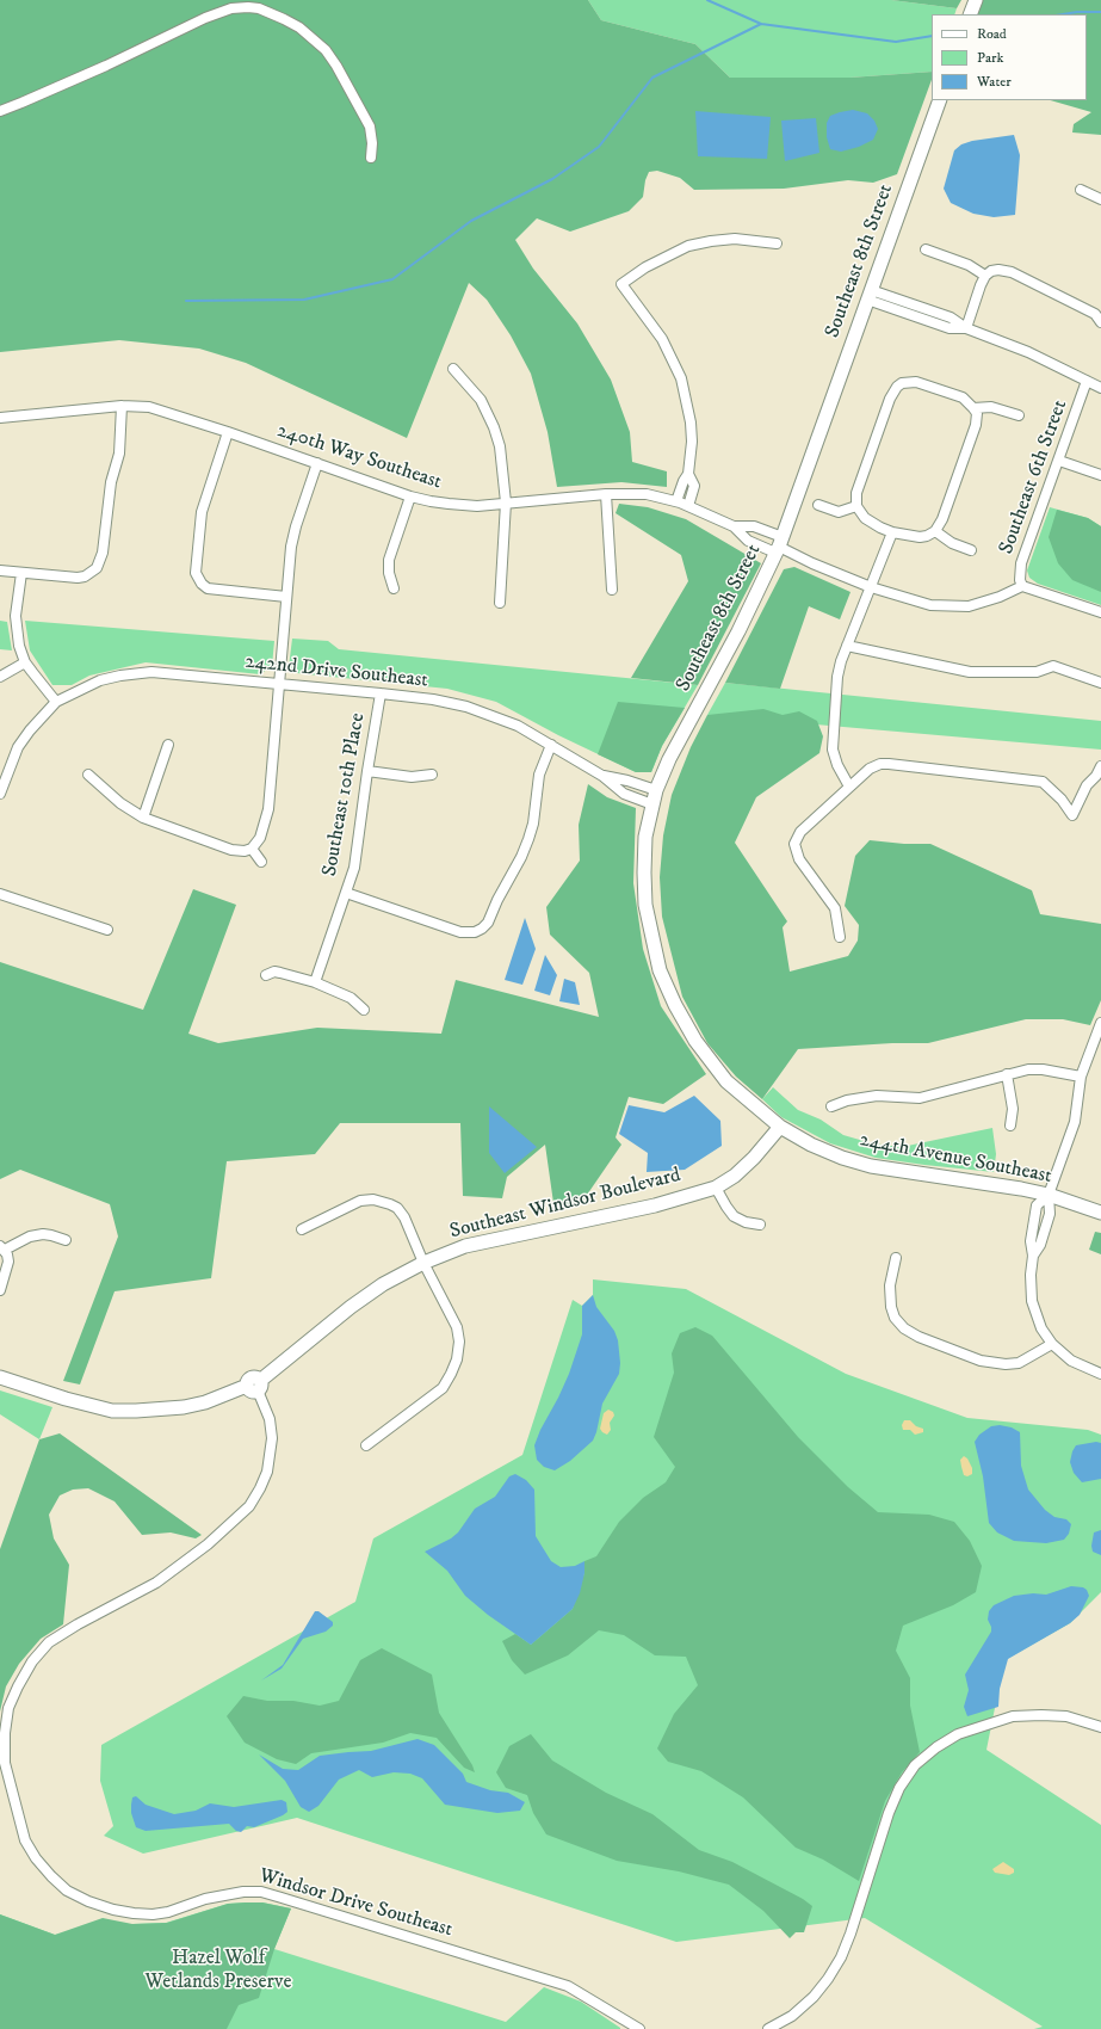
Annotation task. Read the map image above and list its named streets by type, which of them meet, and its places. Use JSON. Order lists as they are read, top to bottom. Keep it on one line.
{"streets":{"street":["Southeast 8th Street","240th Way Southeast","Southeast 6th Street","242nd Drive Southeast","Southeast 10th Place","244th Avenue Southeast","Southeast Windsor Boulevard","Windsor Drive Southeast"]},"crossings":[["Southeast 8th Street","240th Way Southeast"],["Southeast 8th Street","242nd Drive Southeast"],["Southeast 8th Street","244th Avenue Southeast"],["Southeast 8th Street","Southeast Windsor Boulevard"],["240th Way Southeast","Southeast 6th Street"],["242nd Drive Southeast","Southeast 10th Place"],["244th Avenue Southeast","Southeast Windsor Boulevard"],["Southeast Windsor Boulevard","Windsor Drive Southeast"]],"parks":["Hazel Wolf Wetlands Preserve"],"legend":["Road","Park","Water"]}
